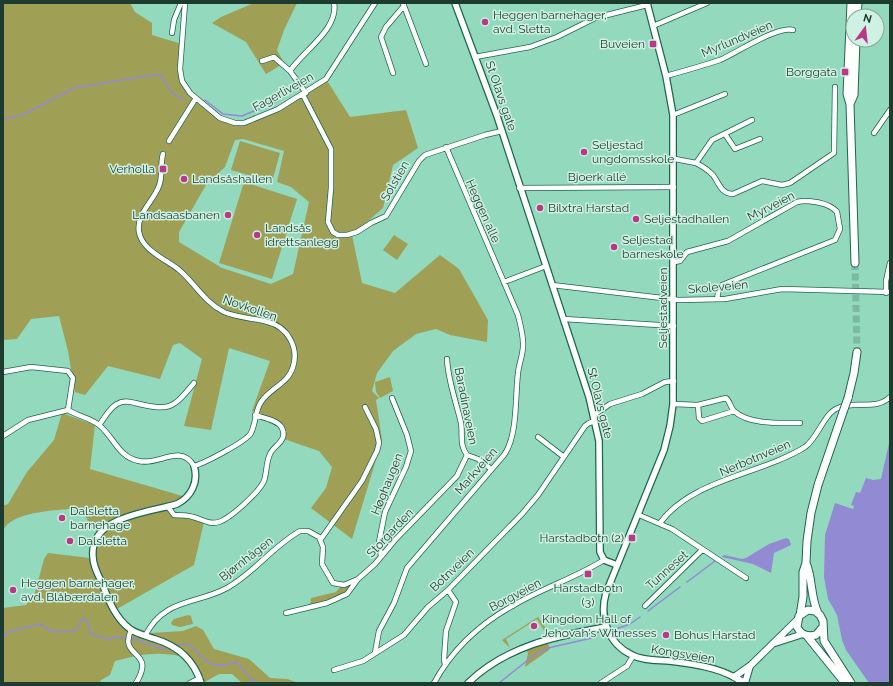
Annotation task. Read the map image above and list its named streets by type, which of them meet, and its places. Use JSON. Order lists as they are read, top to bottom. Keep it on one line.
{"streets":{"main road":["Kongsveien"],"street":["Myrlundveien","Fagerliveien","St Olavs gate","Bjoerk allé","Solstien","Myrveien","Heggen alle","Skoleveien","Novkollen","Seljestadveien","Baradinaveien","Nerbotnveien","Markveien","Høghaugen","Storgarden","Bjørnhågen","Botnveien","Tunneset","Borgveien"]},"crossings":[["Myrlundveien","Seljestadveien"],["Fagerliveien","Solstien"],["St Olavs gate","Bjoerk allé"],["St Olavs gate","Solstien"],["St Olavs gate","Skoleveien"],["St Olavs gate","Botnveien"],["St Olavs gate","Borgveien"],["Bjoerk allé","Seljestadveien"],["Solstien","Heggen alle"],["Myrveien","Skoleveien"],["Myrveien","Seljestadveien"],["Heggen alle","Markveien"],["Skoleveien","Seljestadveien"],["Seljestadveien","Tunneset"],["Seljestadveien","Kongsveien"],["Baradinaveien","Storgarden"],["Nerbotnveien","Tunneset"],["Markveien","Botnveien"],["Høghaugen","Storgarden"]],"places":{"other":["Heggen barnehager, avd. Sletta","Seljestad ungdomsskole","Landsåshallen","Bilxtra Harstad","Landsaasbanen","Seljestadhallen","Landsås idrettsanlegg","Seljestad barneskole","Dalsletta barnehage","Dalsletta","Heggen barnehager, avd. Blåbærdalen","Kingdom Hall of Jehovah's Witnesses","Bohus Harstad"],"transit":["Buveien","Borggata","Verholla","Harstadbotn (2)","Harstadbotn (3)"]},"north":"top"}
